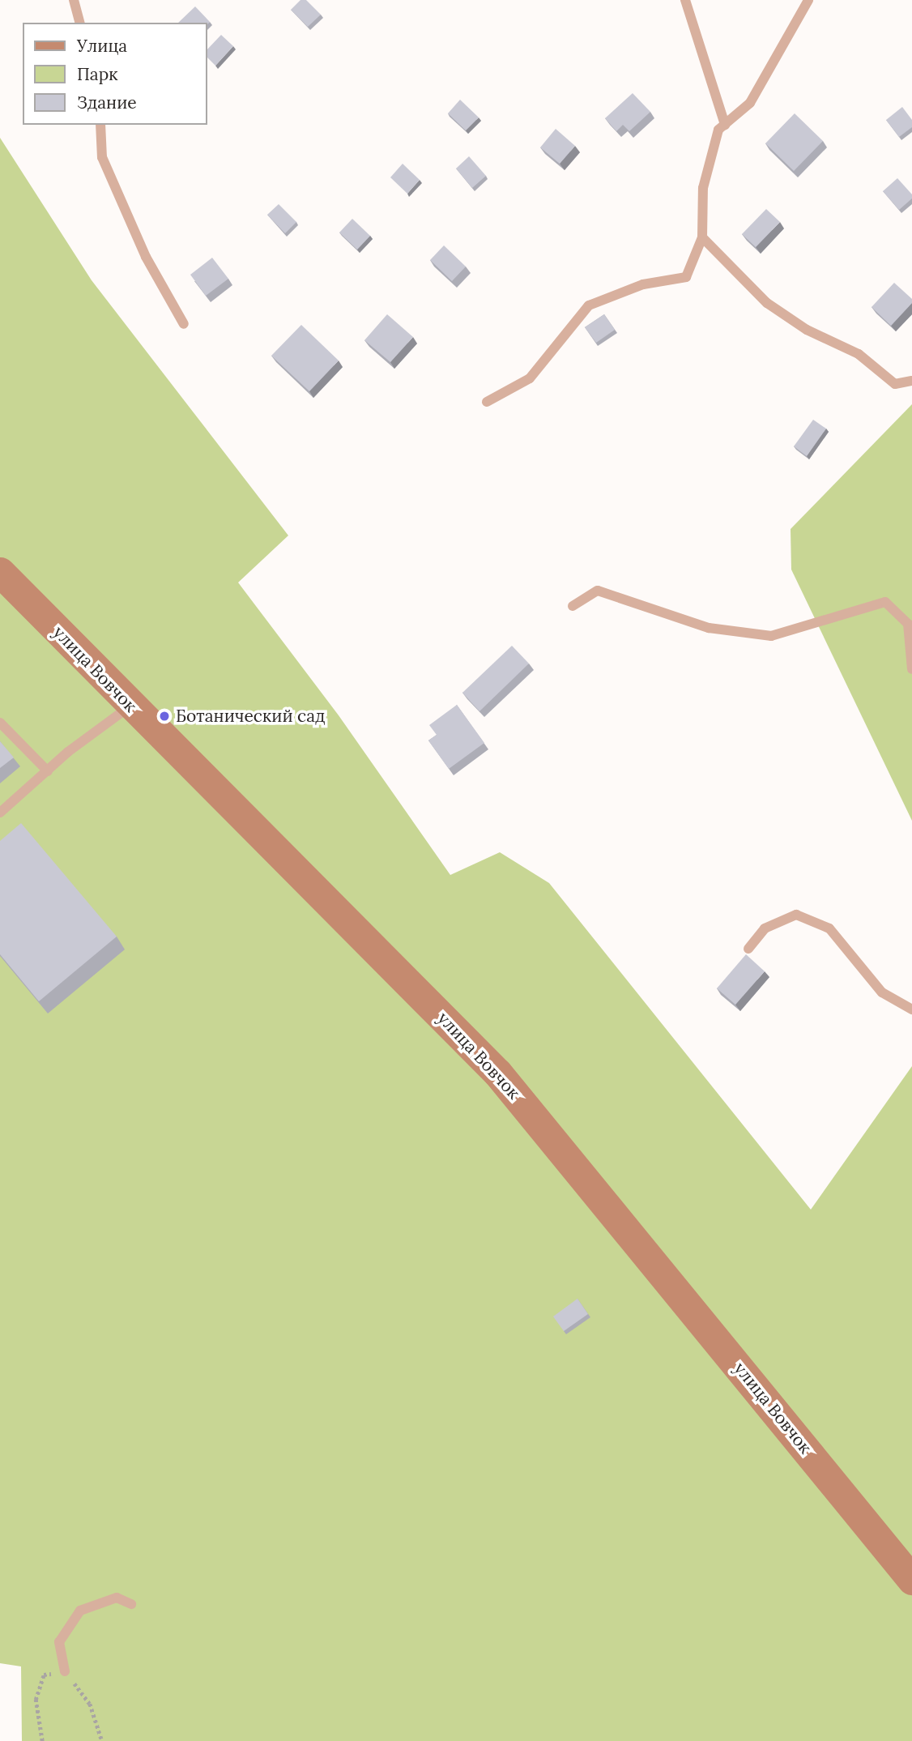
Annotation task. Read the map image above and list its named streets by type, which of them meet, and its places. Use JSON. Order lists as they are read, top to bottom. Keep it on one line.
{"streets":{"street":["улица Вовчок"]},"places":["Ботанический сад"],"legend":["Улица","Парк","Здание"]}
